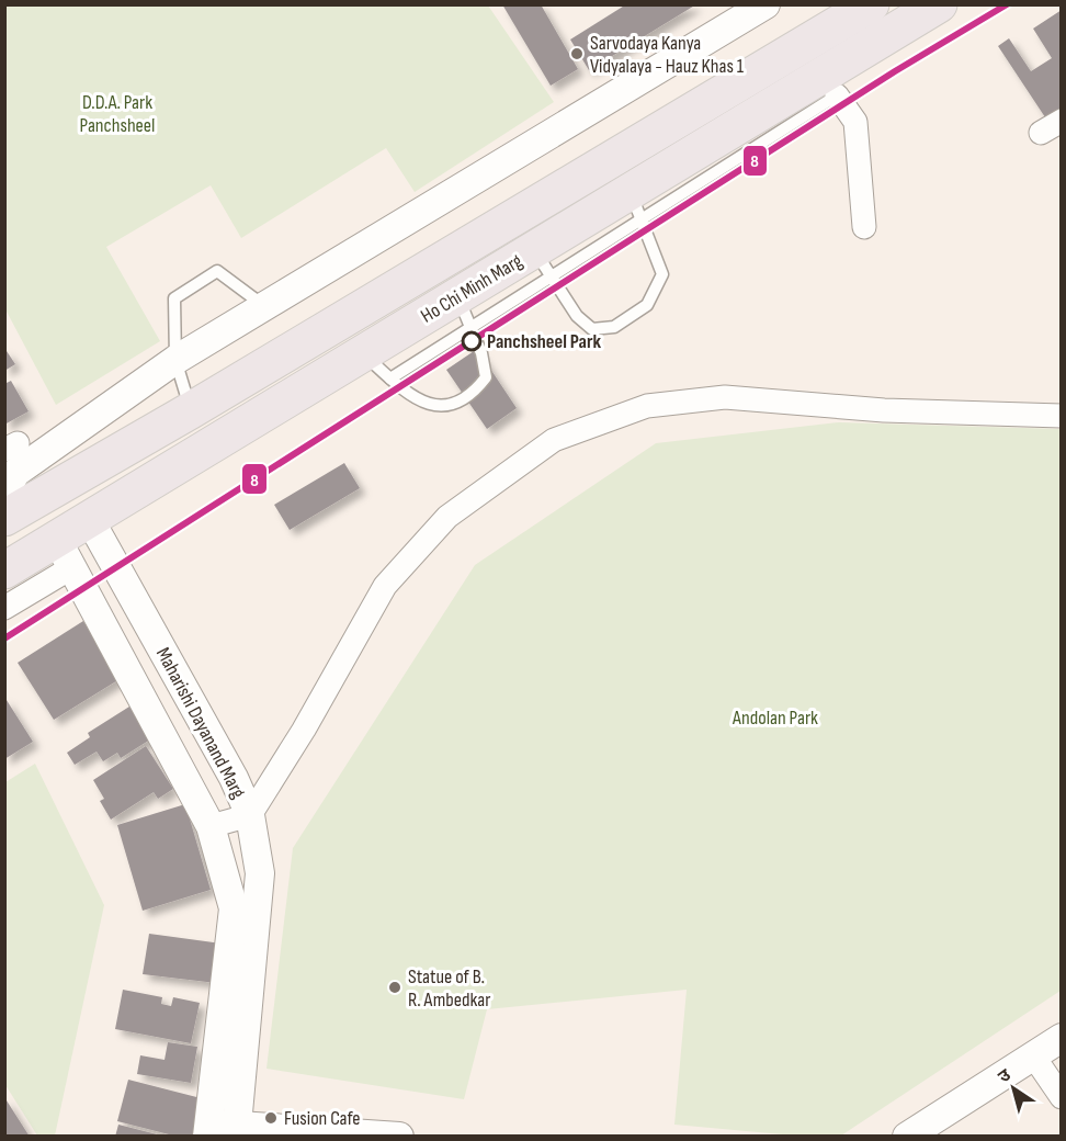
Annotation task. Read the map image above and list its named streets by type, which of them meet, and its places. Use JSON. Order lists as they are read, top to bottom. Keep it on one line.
{"streets":{"main road":["Ho Chi Minh Marg"],"street":["Maharishi Dayanand Marg"]},"crossings":[["Ho Chi Minh Marg","Maharishi Dayanand Marg"]],"parks":["D.D.A. Park Panchsheel","Andolan Park"],"places":["Sarvodaya Kanya Vidyalaya - Hauz Khas 1","Panchsheel Park","Statue of B. R. Ambedkar","Fusion Cafe"],"lines":["transit line 8"],"north":"top left"}
